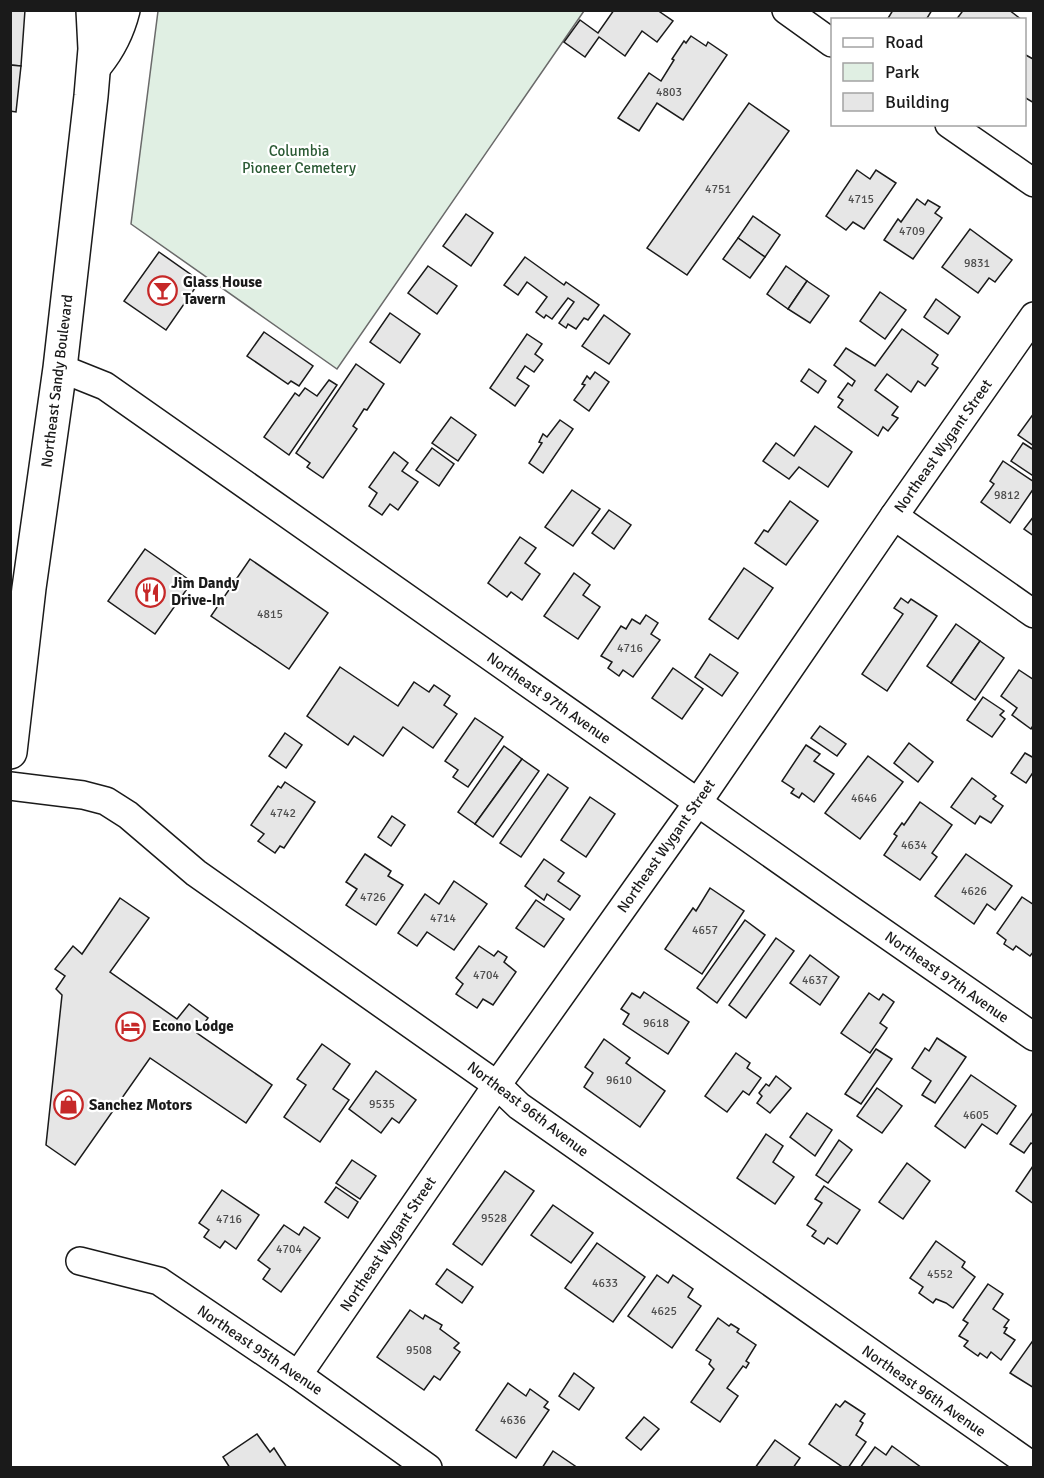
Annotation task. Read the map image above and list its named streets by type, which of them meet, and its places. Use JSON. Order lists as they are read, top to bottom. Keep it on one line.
{"streets":{"main road":["Northeast Sandy Boulevard"],"street":["Northeast Wygant Street","Northeast 97th Avenue","Northeast 96th Avenue","Northeast 95th Avenue"]},"crossings":[["Northeast Sandy Boulevard","Northeast 97th Avenue"],["Northeast Wygant Street","Northeast 97th Avenue"],["Northeast Wygant Street","Northeast 96th Avenue"],["Northeast Wygant Street","Northeast 95th Avenue"]],"parks":["Columbia Pioneer Cemetery"],"places":{"bar":["Glass House Tavern"],"restaurant":["Jim Dandy Drive-In"],"hotel":["Econo Lodge"],"shop":["Sanchez Motors"]},"house_numbers":["4803","4751","4715","4709","9831","9812","4815","4716","4646","4742","4634","4626","4726","4714","4657","4704","4637","9618","9610","9535","4605","9528","4716","4704","4552","4633","4625","9508","4636"],"legend":["Road","Park","Building"]}
